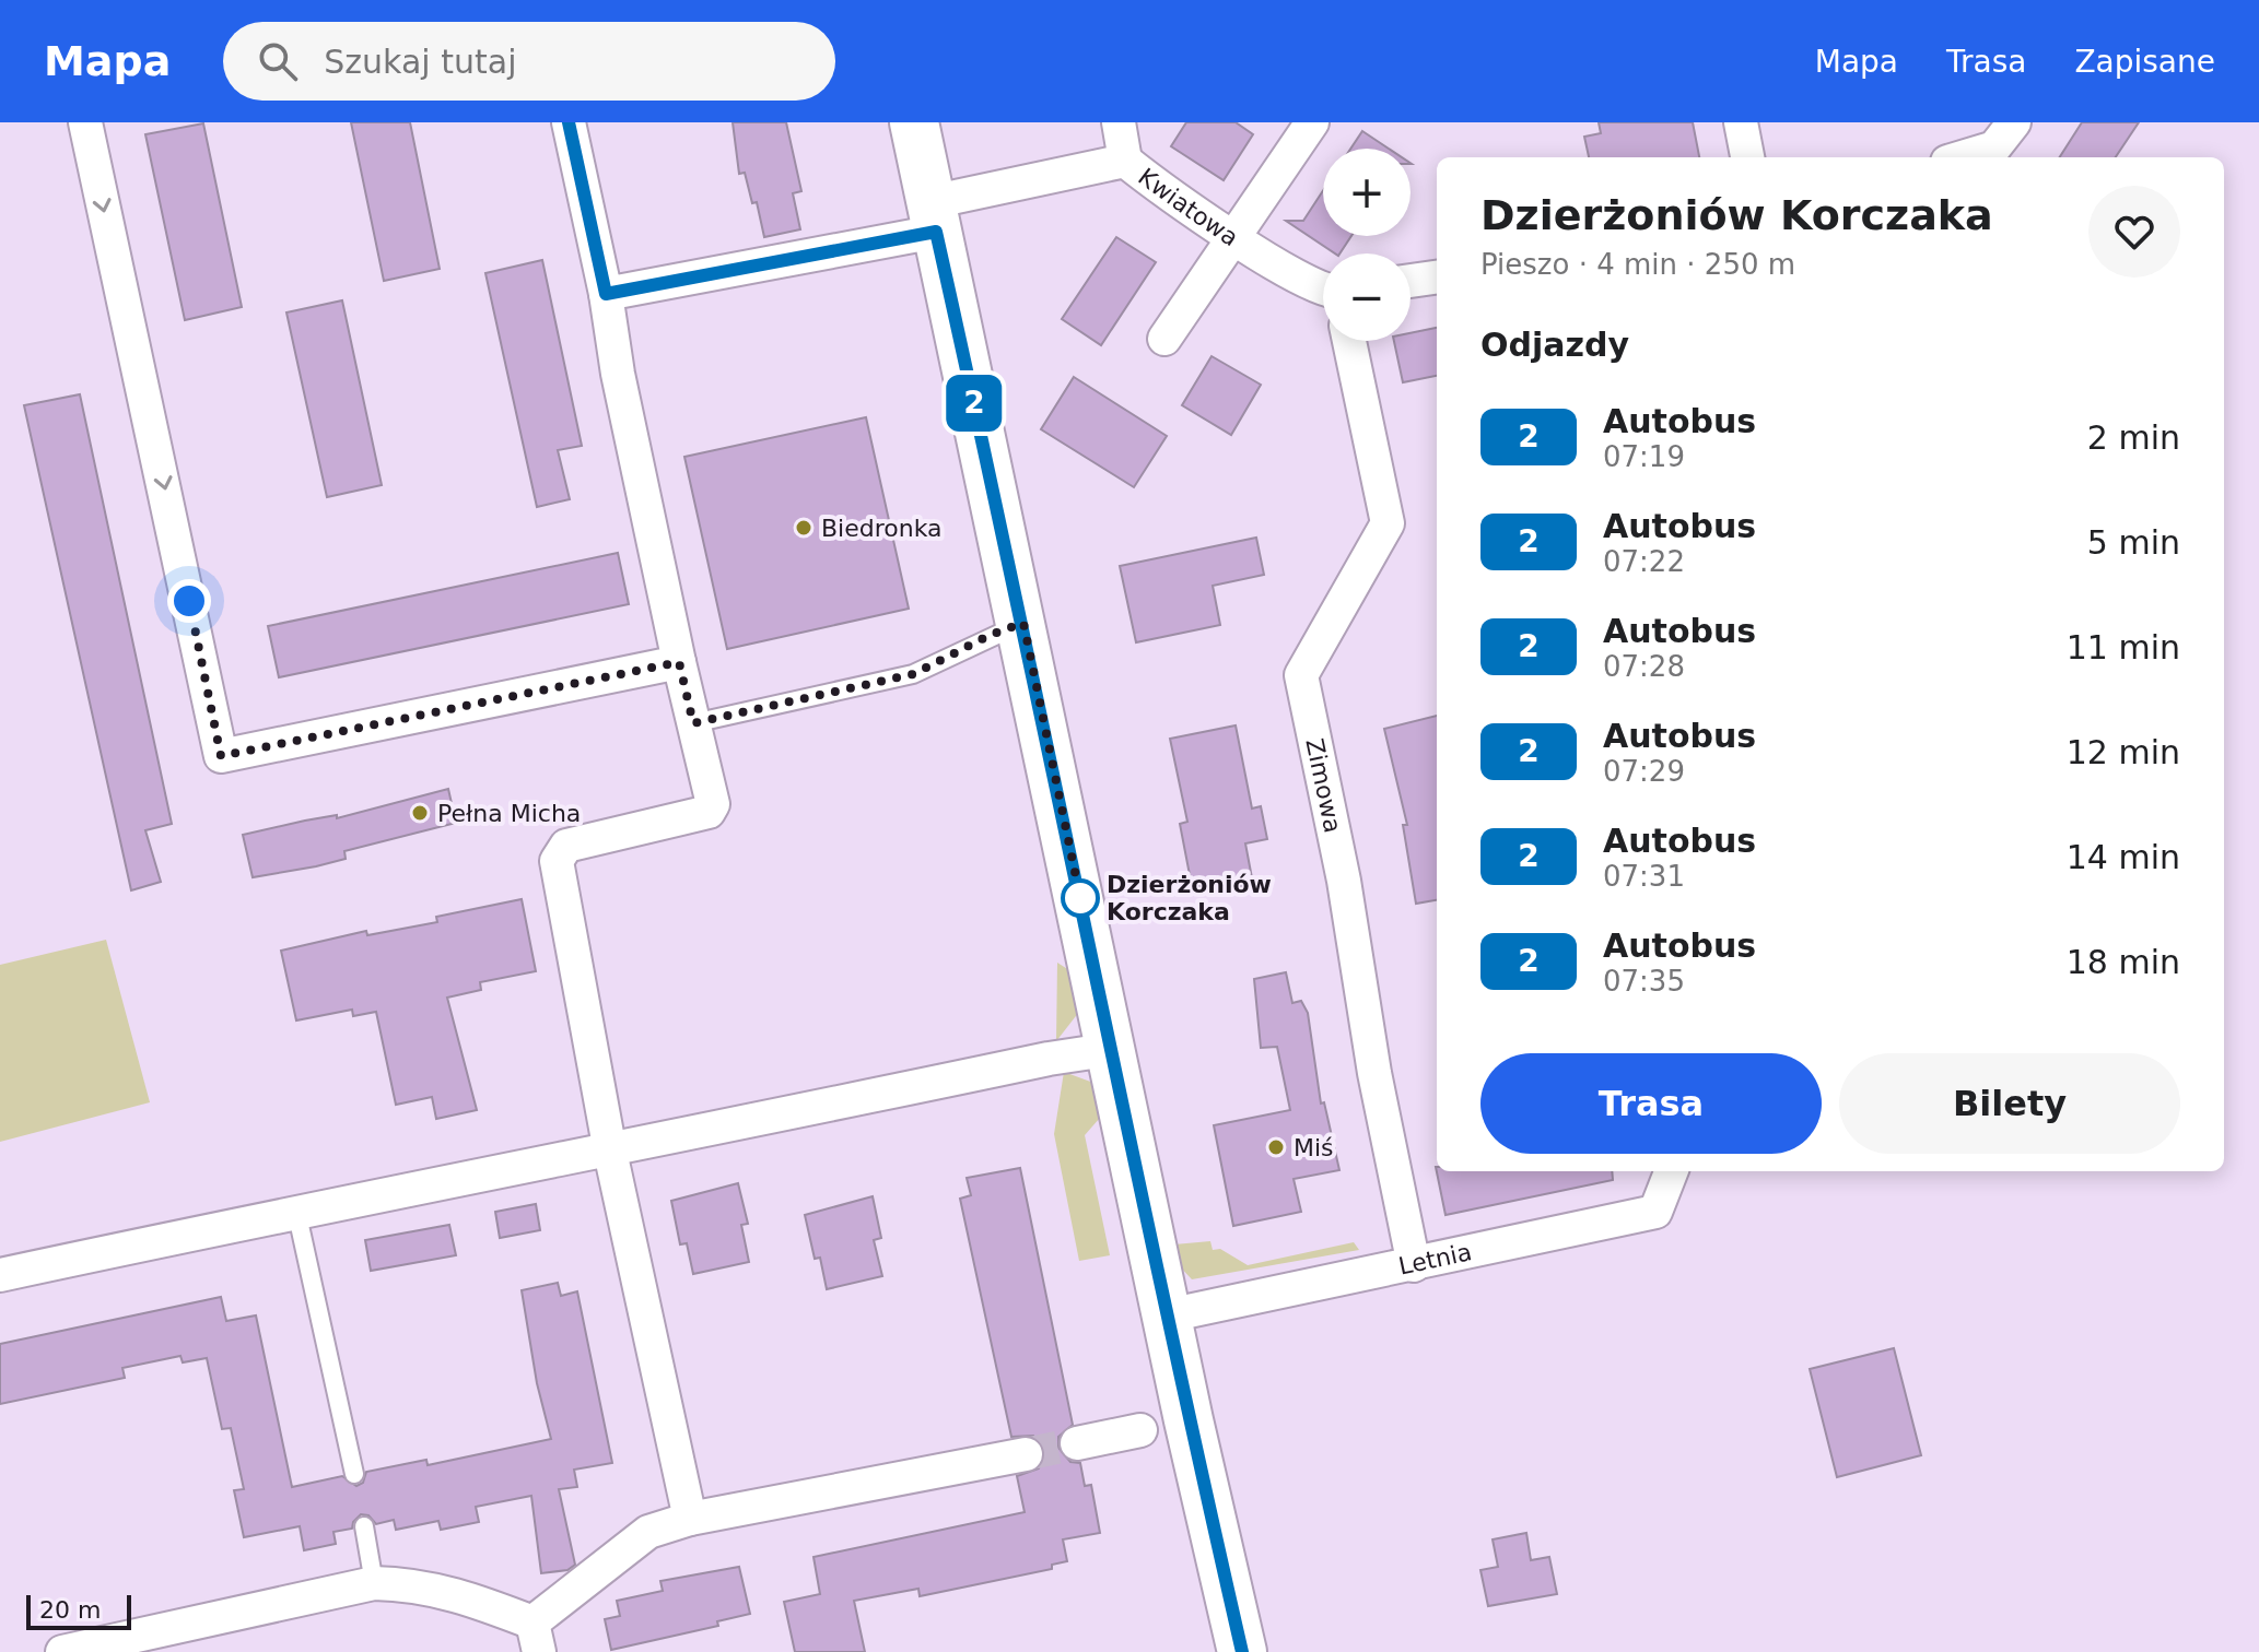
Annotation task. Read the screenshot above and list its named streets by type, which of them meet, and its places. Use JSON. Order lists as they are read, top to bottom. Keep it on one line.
{"streets":{"street":["Kwiatowa","Zimowa","Letnia"]},"crossings":[["Zimowa","Letnia"]],"places":["Biedronka","Pełna Micha","Dzierżoniów Korczaka","Miś"],"lines":["bus line 2"],"scale_bar":"20 m","page":{"header":"Mapa","search":"Szukaj tutaj","nav":["Mapa","Trasa","Zapisane"],"on_map":"2","map_buttons":["+","−"],"heading":[["Dzierżoniów Korczaka","Pieszo · 4 min · 250 m"],"Odjazdy"],"list":[{"mark":"2","name":"Autobus","note":"07:19","value":"2 min"},{"mark":"2","name":"Autobus","note":"07:22","value":"5 min"},{"mark":"2","name":"Autobus","note":"07:28","value":"11 min"},{"mark":"2","name":"Autobus","note":"07:29","value":"12 min"},{"mark":"2","name":"Autobus","note":"07:31","value":"14 min"},{"mark":"2","name":"Autobus","note":"07:35","value":"18 min"}],"buttons":["Trasa","Bilety"],"scale":"20 m"}}
